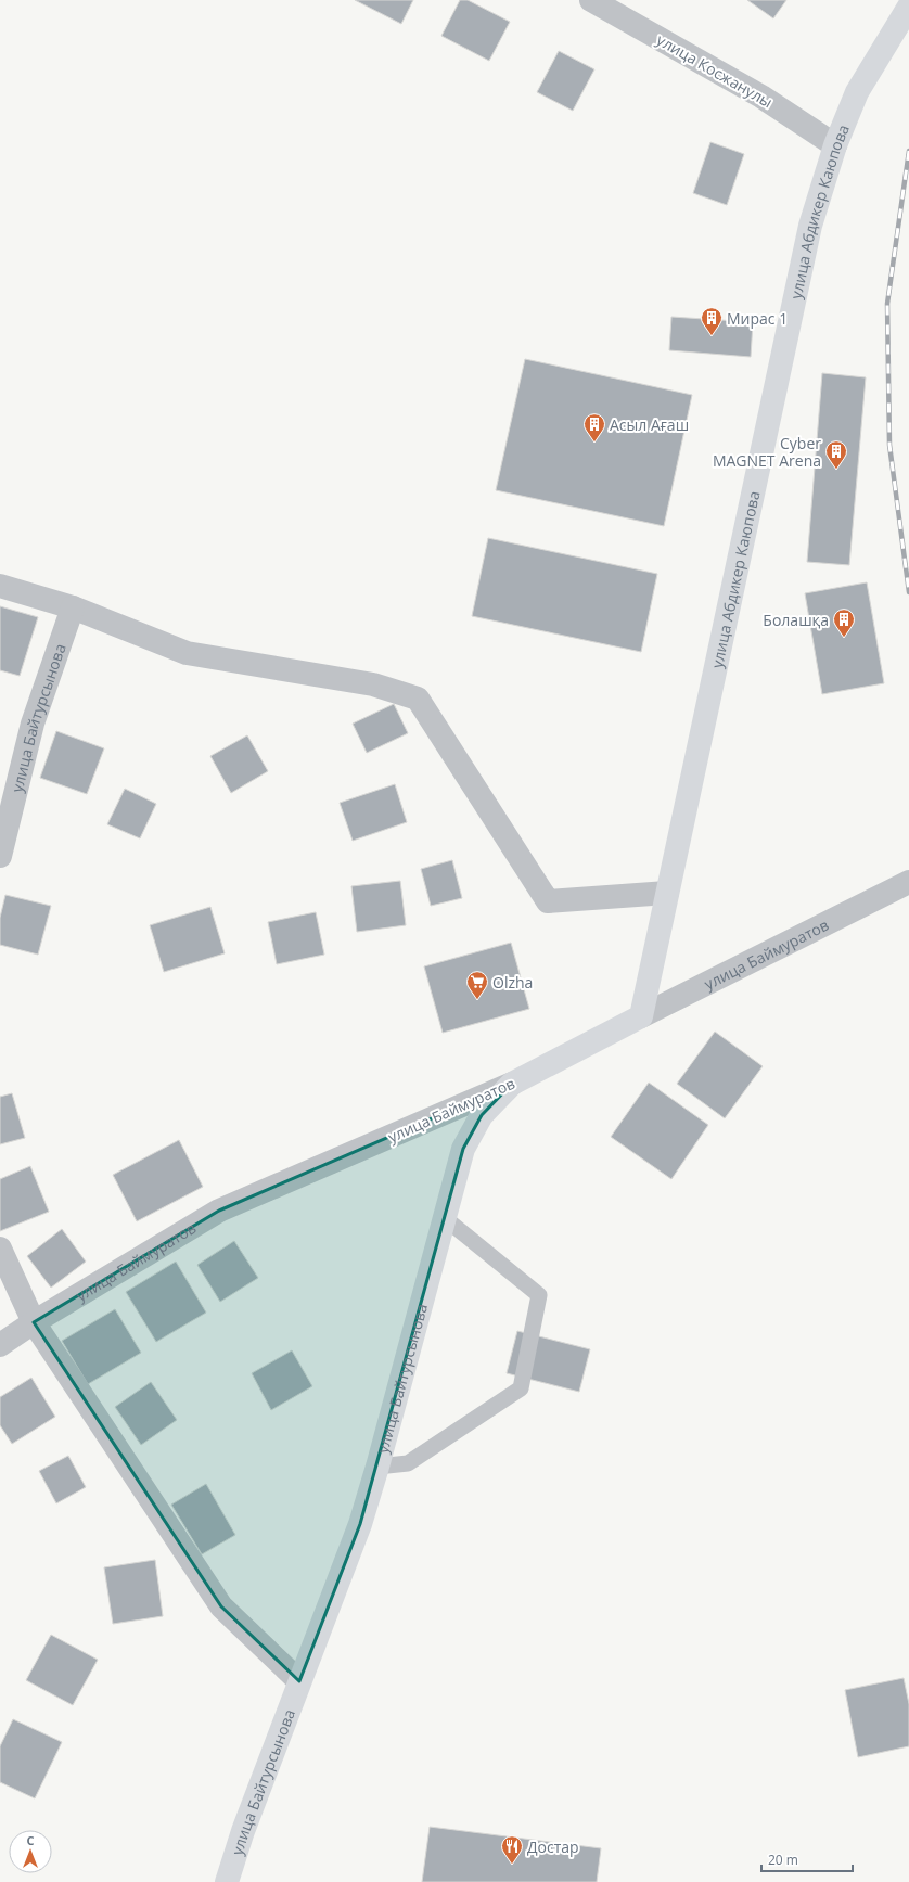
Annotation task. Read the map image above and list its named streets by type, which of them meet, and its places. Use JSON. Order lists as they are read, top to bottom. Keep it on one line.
{"streets":{"street":["улица Косжанулы","улица Абдикер Каюпова","улица Байтурсынова","улица Баймуратов"]},"crossings":[["улица Косжанулы","улица Абдикер Каюпова"],["улица Абдикер Каюпова","улица Баймуратов"],["улица Байтурсынова","улица Баймуратов"]],"places":{"building":["Мирас 1","Асыл Ағаш","Cyber MAGNET Arena","Болашқа"],"supermarket":["Olzha"],"restaurant":["Достар"]},"scale_bar":"20 m","north":"top"}
